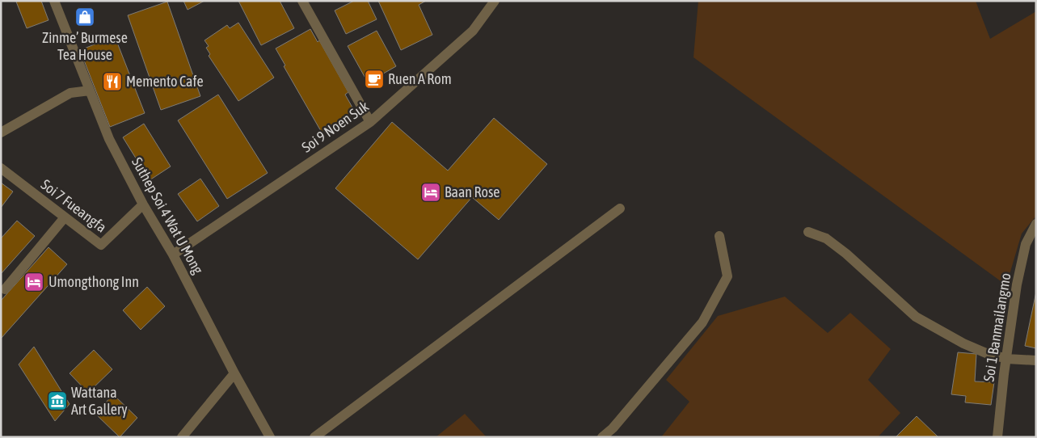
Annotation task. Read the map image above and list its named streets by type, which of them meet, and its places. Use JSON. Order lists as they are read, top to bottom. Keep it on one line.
{"streets":{"street":["Soi 9 Noen Suk","Soi 7 Fueangfa","Suthep Soi 4 Wat U Mong","Soi 1 Banmailangmo"]},"crossings":[["Soi 9 Noen Suk","Suthep Soi 4 Wat U Mong"],["Soi 7 Fueangfa","Suthep Soi 4 Wat U Mong"]],"places":{"shop":["Zinme’ Burmese Tea House"],"cafe":["Ruen A Rom"],"restaurant":["Memento Cafe"],"hotel":["Baan Rose","Umongthong Inn"],"museum":["Wattana Art Gallery"]}}
